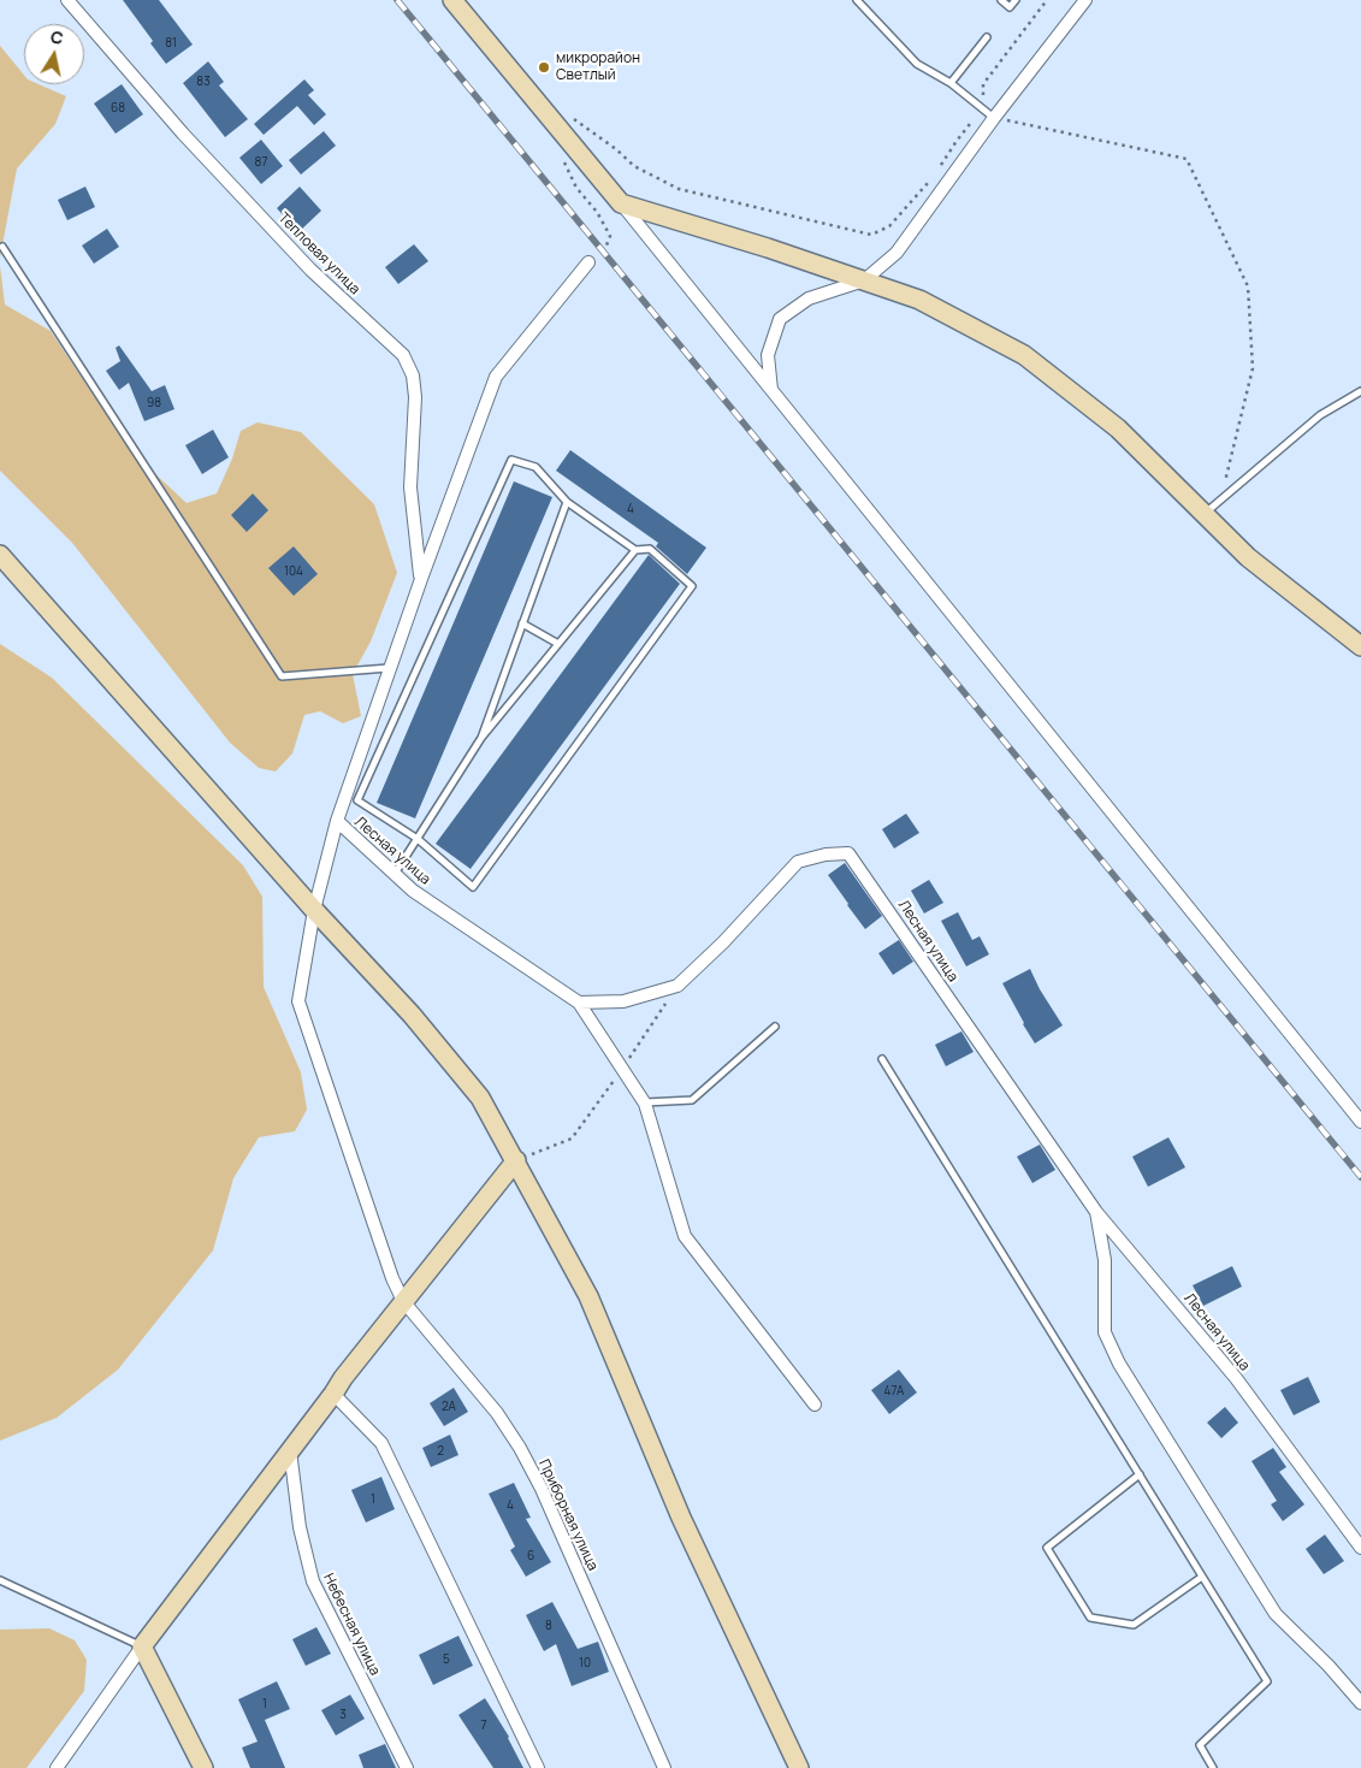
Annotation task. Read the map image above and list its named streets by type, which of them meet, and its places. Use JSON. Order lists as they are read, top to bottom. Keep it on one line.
{"streets":{"street":["Тепловая улица","Лесная улица","Приборная улица","Небесная улица"]},"crossings":[["Тепловая улица","Приборная улица"],["Лесная улица","Приборная улица"]],"places":["микрорайон Светлый"],"house_numbers":["81","83","68","87","98","4","104","47А","2А","2","1","4","6","8","5","10","1","3","7"],"north":"top"}
